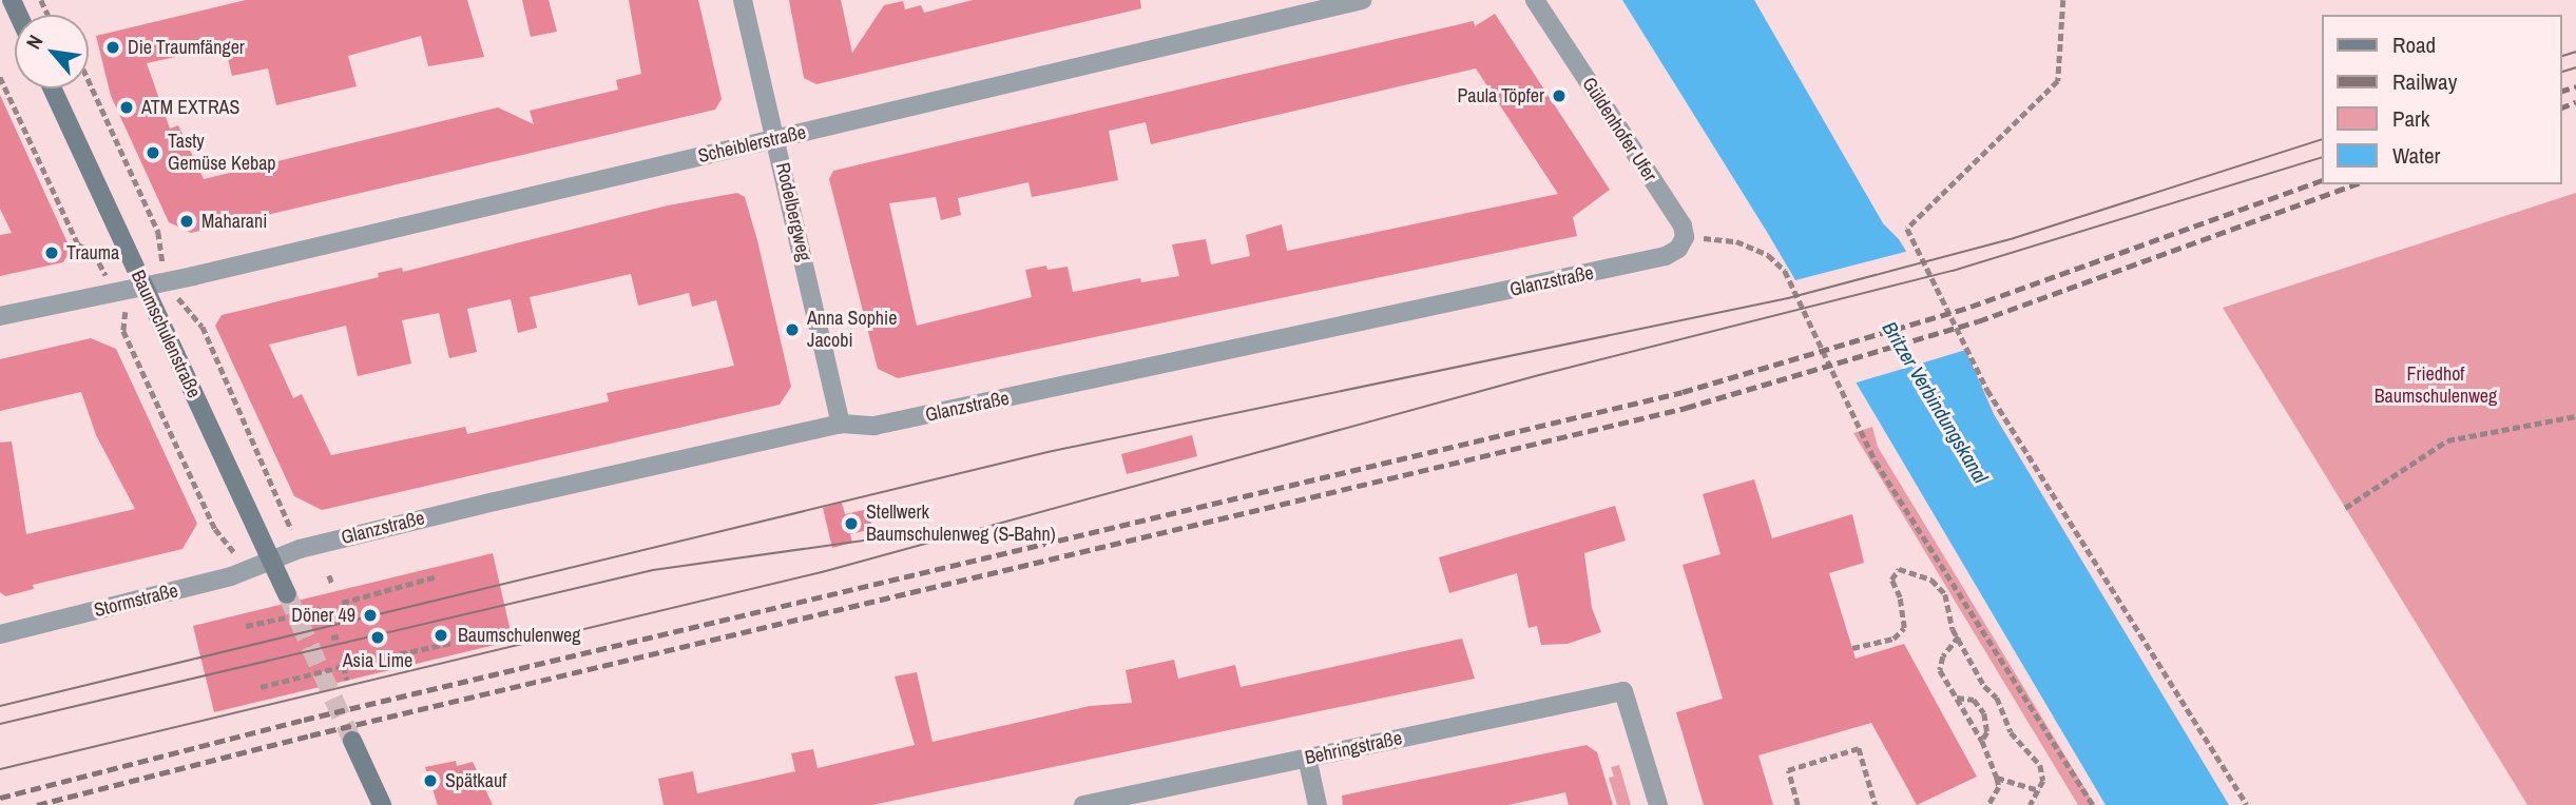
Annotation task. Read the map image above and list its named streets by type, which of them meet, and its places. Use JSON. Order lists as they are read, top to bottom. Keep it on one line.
{"streets":{"main road":["Baumschulenstraße"],"street":["Güldenhofer Ufer","Scheiblerstraße","Rodelbergweg","Glanzstraße","Stormstraße","Behringstraße"]},"crossings":[["Güldenhofer Ufer","Glanzstraße"],["Scheiblerstraße","Rodelbergweg"],["Scheiblerstraße","Baumschulenstraße"],["Rodelbergweg","Glanzstraße"],["Glanzstraße","Baumschulenstraße"],["Glanzstraße","Stormstraße"],["Baumschulenstraße","Stormstraße"]],"water":["Britzer Verbindungskanal"],"parks":["Friedhof Baumschulenweg"],"places":["Die Traumfänger","Paula Töpfer","ATM EXTRAS","Tasty Gemüse Kebap","Maharani","Trauma","Anna Sophie Jacobi","Stellwerk Baumschulenweg (S-Bahn)","Döner 49","Baumschulenweg","Asia Lime","Spätkauf"],"legend":["Road","Railway","Park","Water"],"north":"top left"}
